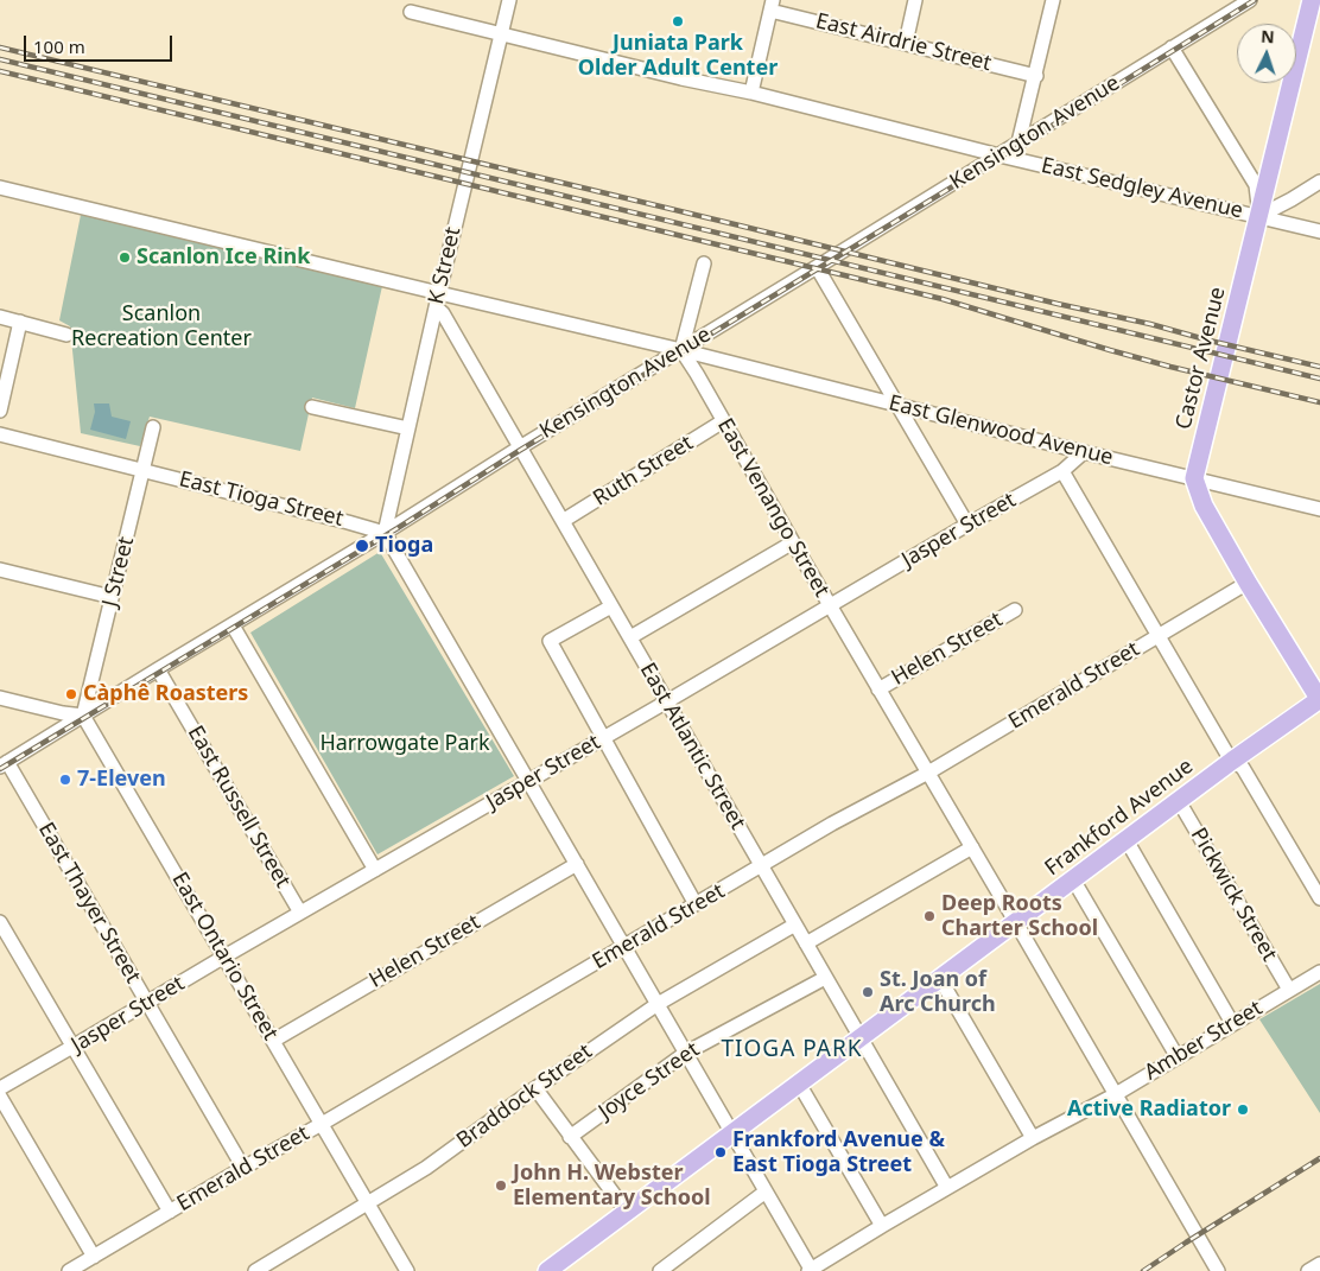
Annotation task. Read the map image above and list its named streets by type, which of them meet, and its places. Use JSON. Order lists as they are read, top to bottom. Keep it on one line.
{"streets":{"main road":["Castor Avenue","Frankford Avenue"],"street":["East Airdrie Street","Kensington Avenue","East Sedgley Avenue","K Street","East Glenwood Avenue","Ruth Street","East Tioga Street","East Venango Street","Jasper Street","J Street","Helen Street","Emerald Street","East Atlantic Street","East Russell Street","Pickwick Street","East Thayer Street","East Ontario Street","Amber Street","Joyce Street","Braddock Street"]},"crossings":[["Kensington Avenue","East Sedgley Avenue"],["Kensington Avenue","K Street"],["Kensington Avenue","East Glenwood Avenue"],["Kensington Avenue","East Tioga Street"],["Kensington Avenue","East Venango Street"],["Kensington Avenue","J Street"],["Kensington Avenue","East Atlantic Street"],["Kensington Avenue","East Russell Street"],["Kensington Avenue","East Thayer Street"],["Kensington Avenue","East Ontario Street"],["East Sedgley Avenue","K Street"],["East Sedgley Avenue","Castor Avenue"],["K Street","East Tioga Street"],["K Street","East Atlantic Street"],["Castor Avenue","East Glenwood Avenue"],["East Glenwood Avenue","East Venango Street"],["East Glenwood Avenue","Jasper Street"],["Ruth Street","East Venango Street"],["Ruth Street","East Atlantic Street"],["East Tioga Street","J Street"],["East Venango Street","Jasper Street"],["East Venango Street","Helen Street"],["East Venango Street","Emerald Street"],["East Venango Street","Frankford Avenue"],["East Venango Street","Amber Street"],["Jasper Street","East Atlantic Street"],["Jasper Street","East Russell Street"],["Jasper Street","East Thayer Street"],["Jasper Street","East Ontario Street"],["J Street","East Ontario Street"],["Helen Street","East Ontario Street"],["Emerald Street","East Atlantic Street"],["Emerald Street","East Thayer Street"],["Emerald Street","East Ontario Street"],["East Atlantic Street","Frankford Avenue"],["East Atlantic Street","Amber Street"],["East Atlantic Street","Joyce Street"],["East Atlantic Street","Braddock Street"],["Frankford Avenue","Pickwick Street"],["Pickwick Street","Amber Street"],["East Ontario Street","Braddock Street"]],"districts":["TIOGA PARK"],"parks":["Scanlon Recreation Center","Harrowgate Park"],"places":["Juniata Park Older Adult Center","Scanlon Ice Rink","Tioga","Càphê Roasters","7-Eleven","Deep Roots Charter School","St. Joan of Arc Church","Active Radiator","Frankford Avenue & East Tioga Street","John H. Webster Elementary School"],"scale_bar":"100 m","north":"top"}
